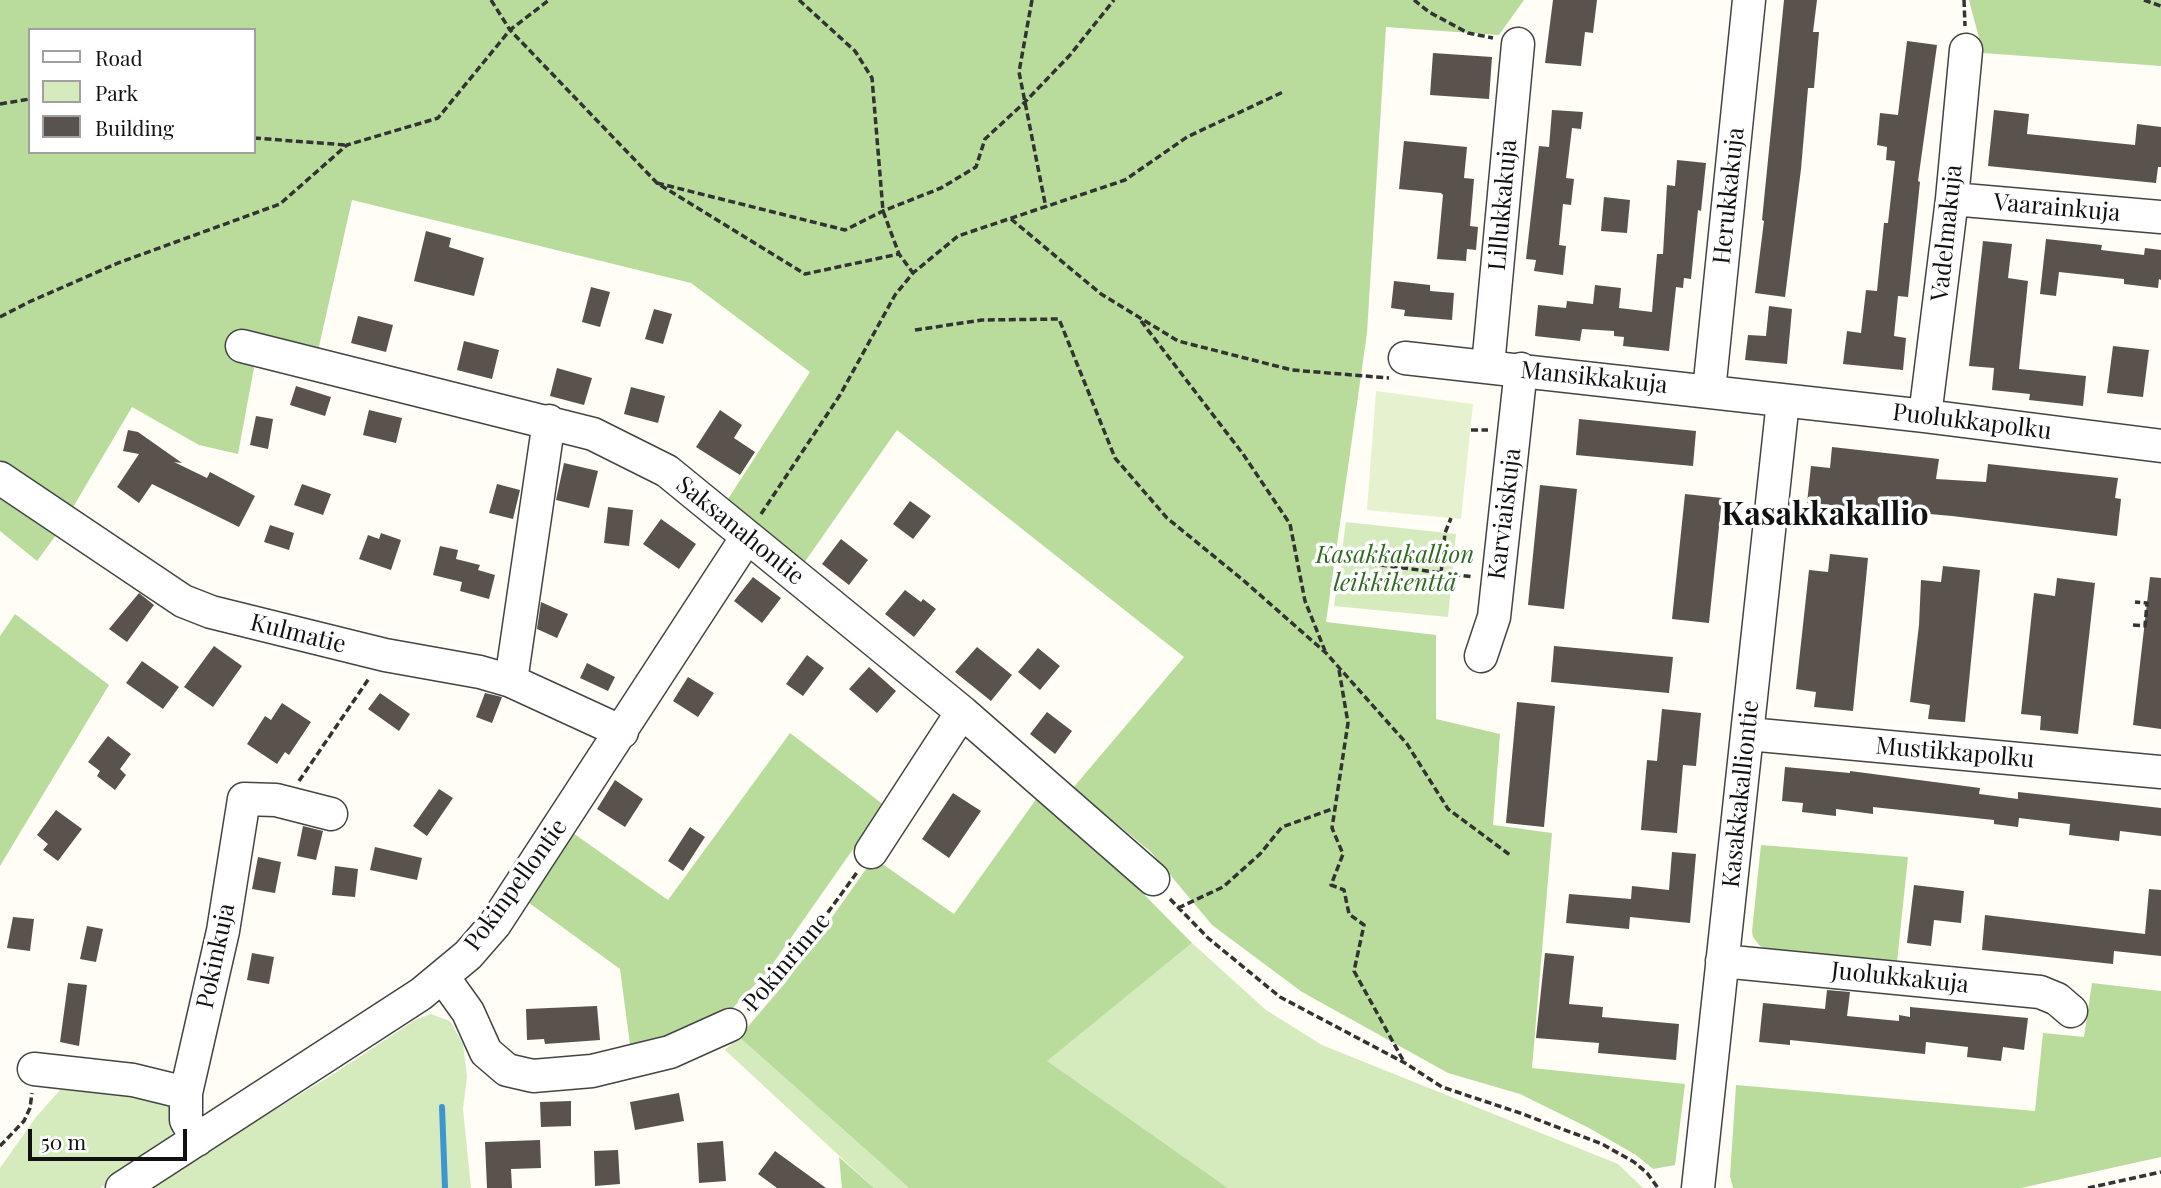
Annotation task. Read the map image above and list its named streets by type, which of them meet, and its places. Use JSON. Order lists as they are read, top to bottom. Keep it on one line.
{"streets":{"street":["Herukkakuja","Lillukkakuja","Vaarainkuja","Vadelmakuja","Mansikkakuja","Puolukkapolku","Karviaiskuja","Saksanahontie","Kulmatie","Mustikkapolku","Kasakkakalliontie","Pokinpellontie","Pokinkuja","Pokinrinne","Juolukkakuja"]},"crossings":[["Herukkakuja","Mansikkakuja"],["Lillukkakuja","Mansikkakuja"],["Vaarainkuja","Vadelmakuja"],["Vadelmakuja","Puolukkapolku"],["Mansikkakuja","Puolukkapolku"],["Mansikkakuja","Karviaiskuja"],["Mansikkakuja","Kasakkakalliontie"],["Puolukkapolku","Kasakkakalliontie"],["Saksanahontie","Pokinpellontie"],["Kulmatie","Pokinpellontie"],["Mustikkapolku","Kasakkakalliontie"],["Kasakkakalliontie","Juolukkakuja"],["Pokinpellontie","Pokinkuja"],["Pokinpellontie","Pokinrinne"]],"districts":["Kasakkakallio"],"parks":["Kasakkakallion leikkikenttä"],"legend":["Road","Park","Building"],"scale_bar":"50 m"}
